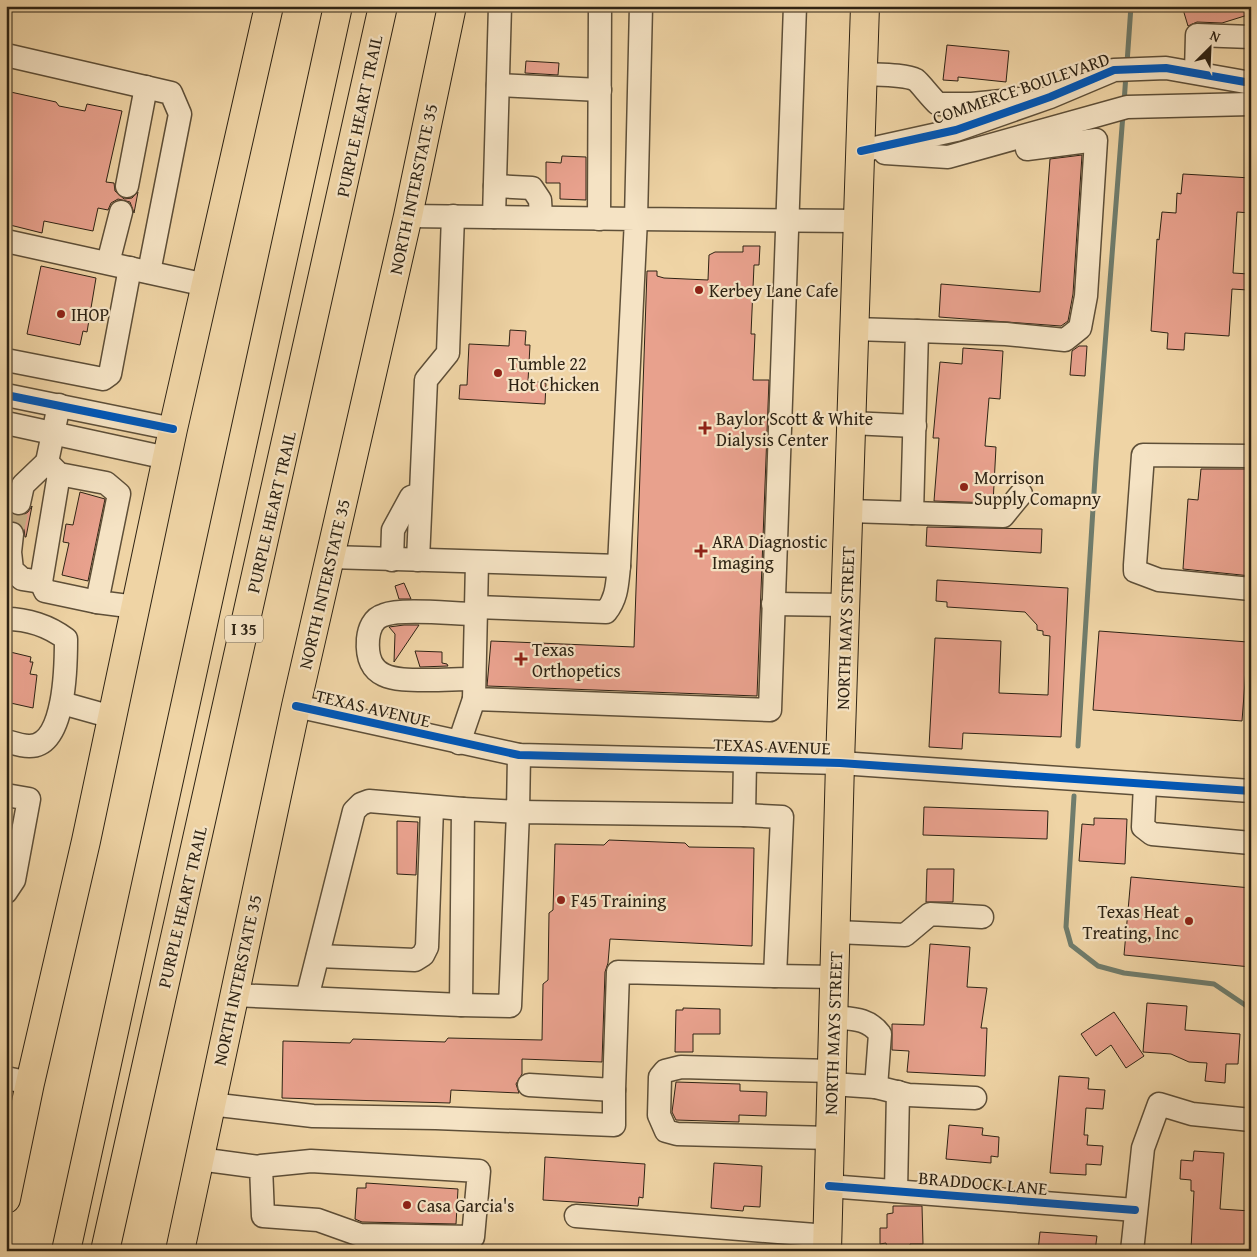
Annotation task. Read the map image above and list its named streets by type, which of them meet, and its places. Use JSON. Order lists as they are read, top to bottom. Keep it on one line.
{"streets":{"main road":["PURPLE HEART TRAIL","NORTH INTERSTATE 35","NORTH MAYS STREET","I 35"],"street":["COMMERCE BOULEVARD","TEXAS AVENUE","BRADDOCK LANE"]},"crossings":[["COMMERCE BOULEVARD","NORTH MAYS STREET"],["NORTH INTERSTATE 35","TEXAS AVENUE"],["NORTH MAYS STREET","TEXAS AVENUE"],["NORTH MAYS STREET","BRADDOCK LANE"]],"places":{"other":["Kerbey Lane Cafe","IHOP","Tumble 22 Hot Chicken","Morrison Supply Comapny","F45 Training","Texas Heat Treating, Inc","Casa Garcia's"],"health":["Baylor Scott & White Dialysis Center","ARA Diagnostic Imaging","Texas Orthopetics"]},"north":"top right"}
